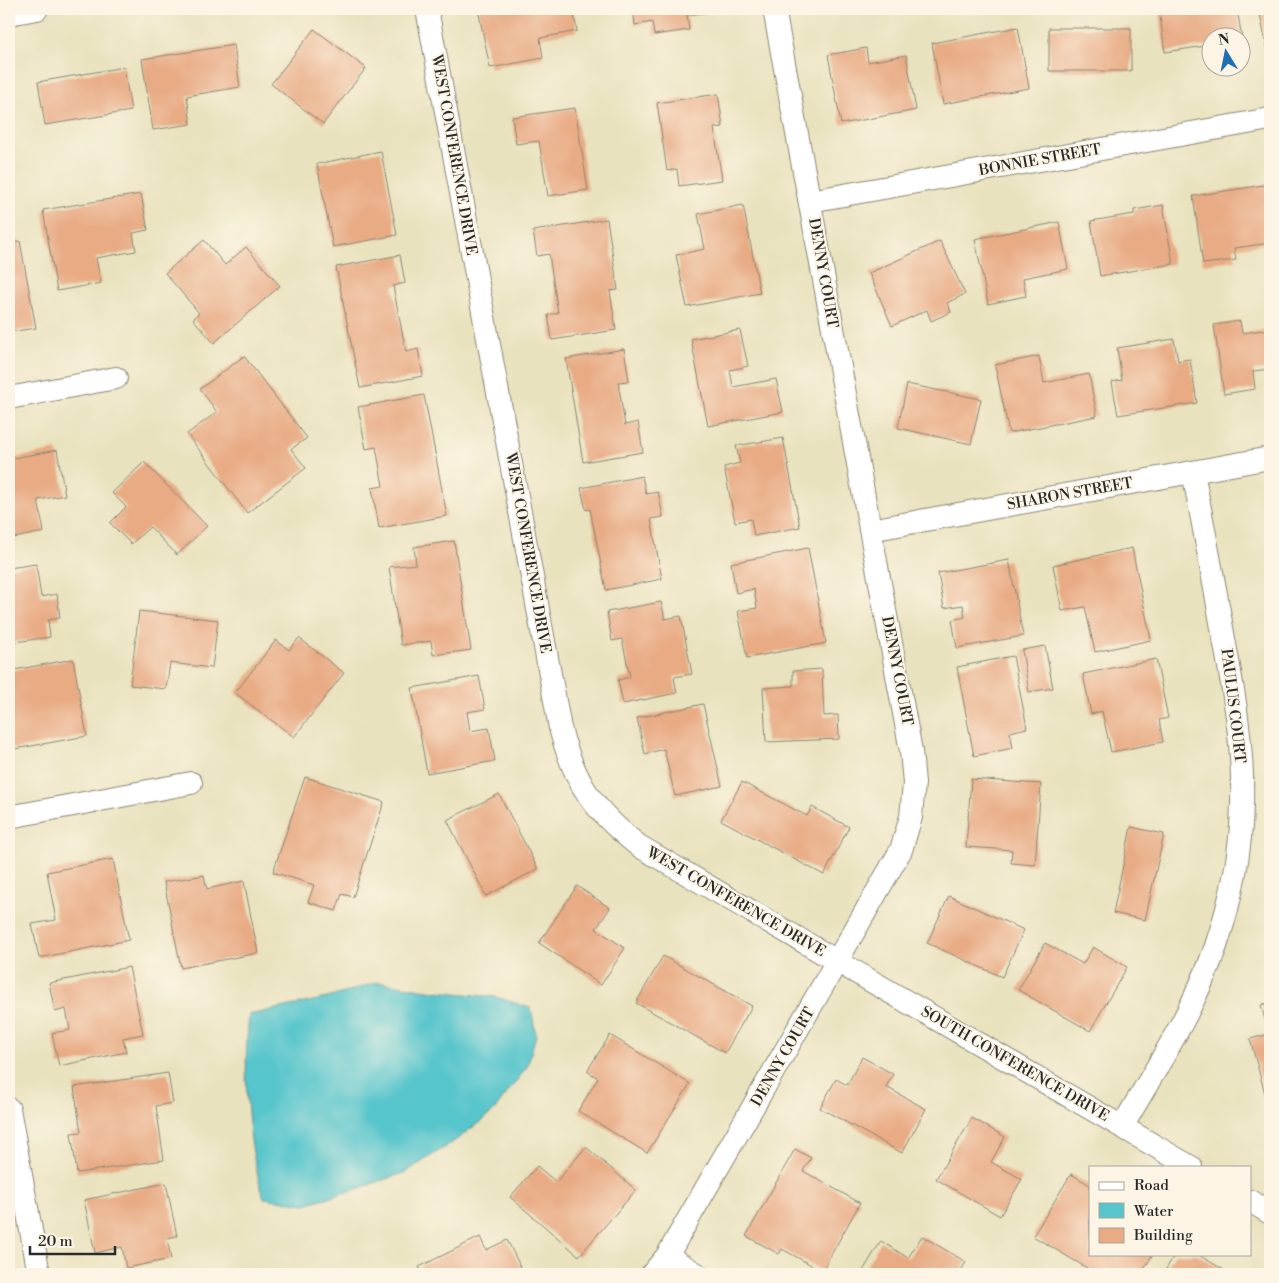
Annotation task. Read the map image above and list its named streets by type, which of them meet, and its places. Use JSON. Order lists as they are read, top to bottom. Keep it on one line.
{"streets":{"street":["WEST CONFERENCE DRIVE","BONNIE STREET","DENNY COURT","SHARON STREET","PAULUS COURT","SOUTH CONFERENCE DRIVE"]},"crossings":[["WEST CONFERENCE DRIVE","DENNY COURT"],["WEST CONFERENCE DRIVE","SOUTH CONFERENCE DRIVE"],["BONNIE STREET","DENNY COURT"],["DENNY COURT","SHARON STREET"],["DENNY COURT","SOUTH CONFERENCE DRIVE"],["SHARON STREET","PAULUS COURT"],["PAULUS COURT","SOUTH CONFERENCE DRIVE"]],"legend":["Road","Water","Building"],"scale_bar":"20 m","north":"top"}
